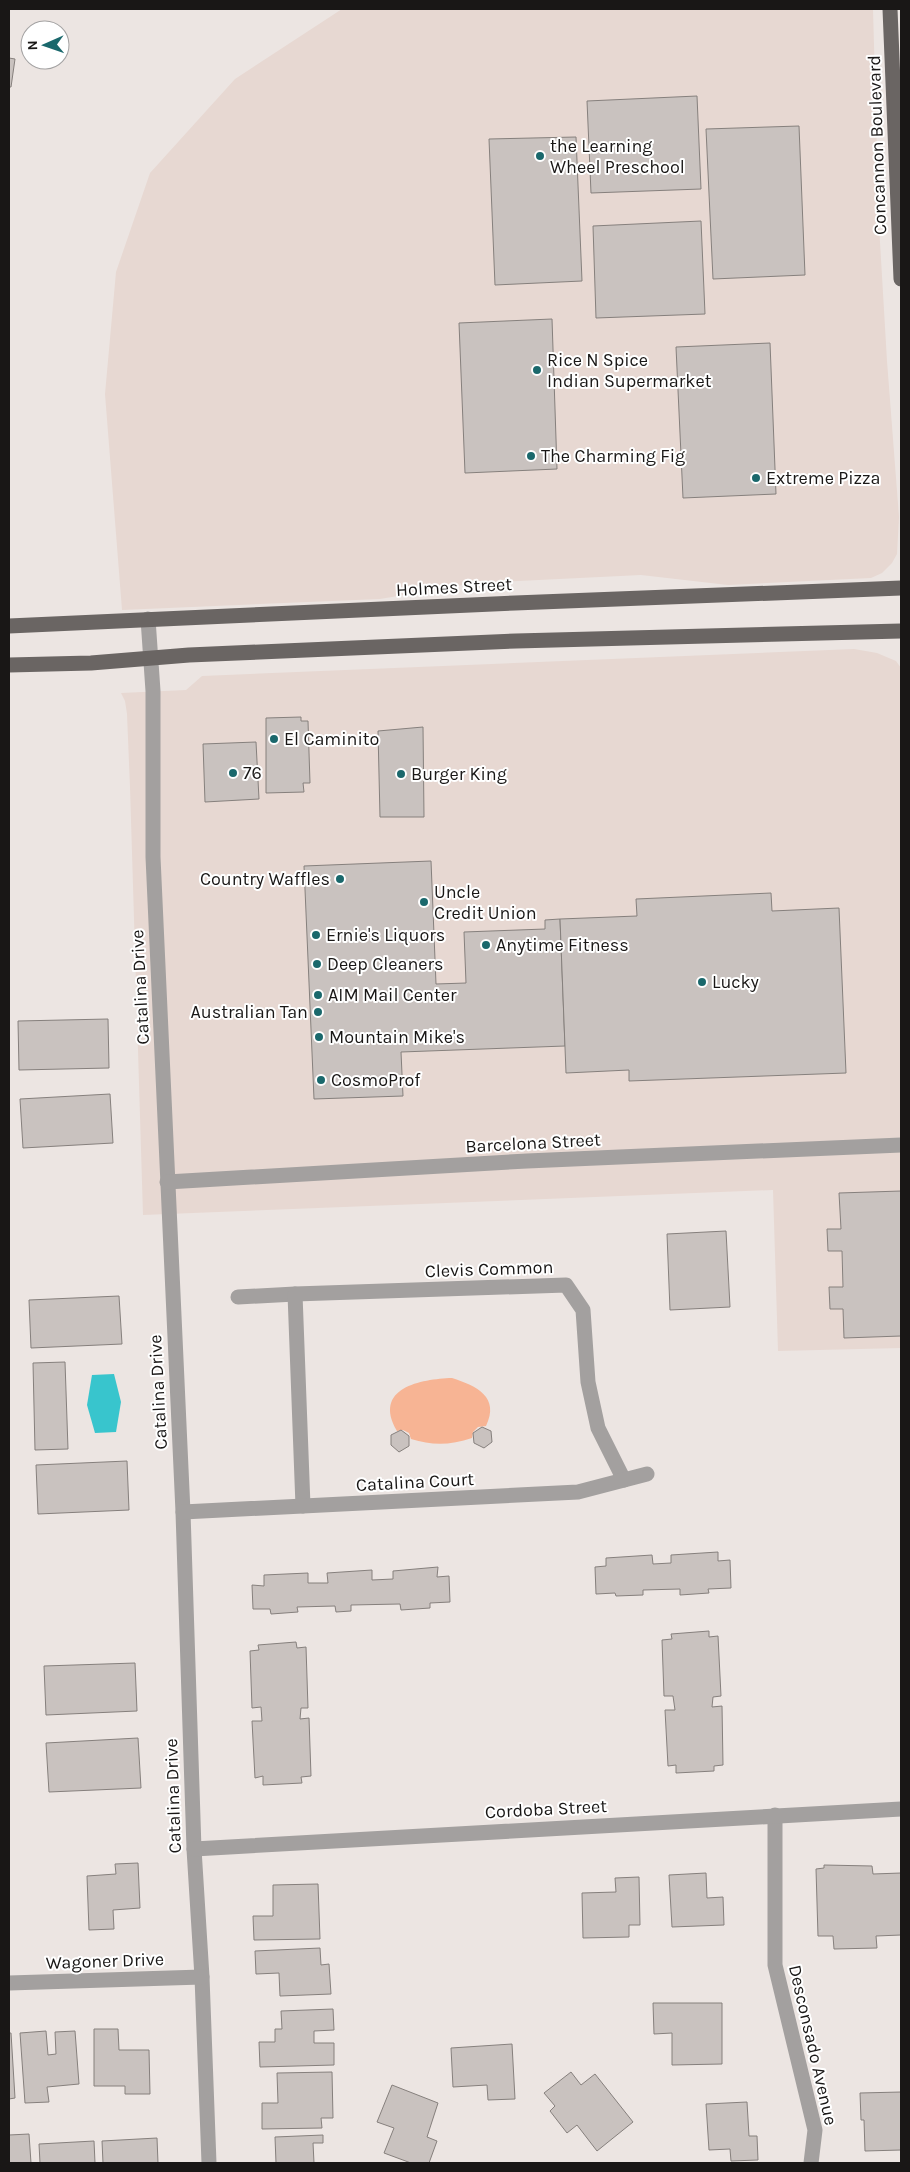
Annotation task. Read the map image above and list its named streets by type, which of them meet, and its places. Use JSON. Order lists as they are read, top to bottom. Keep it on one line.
{"streets":{"main road":["Concannon Boulevard","Holmes Street"],"street":["Catalina Drive","Barcelona Street","Clevis Common","Catalina Court","Cordoba Street","Wagoner Drive","Desconsado Avenue"]},"crossings":[["Holmes Street","Catalina Drive"],["Catalina Drive","Barcelona Street"],["Catalina Drive","Catalina Court"],["Catalina Drive","Cordoba Street"],["Catalina Drive","Wagoner Drive"],["Clevis Common","Catalina Court"],["Cordoba Street","Desconsado Avenue"]],"places":["the Learning Wheel Preschool","Rice N Spice Indian Supermarket","The Charming Fig","Extreme Pizza","El Caminito","76","Burger King","Country Waffles","Uncle Credit Union","Ernie's Liquors","Anytime Fitness","Deep Cleaners","Lucky","AIM Mail Center","Australian Tan","Mountain Mike's","CosmoProf"],"north":"left"}
